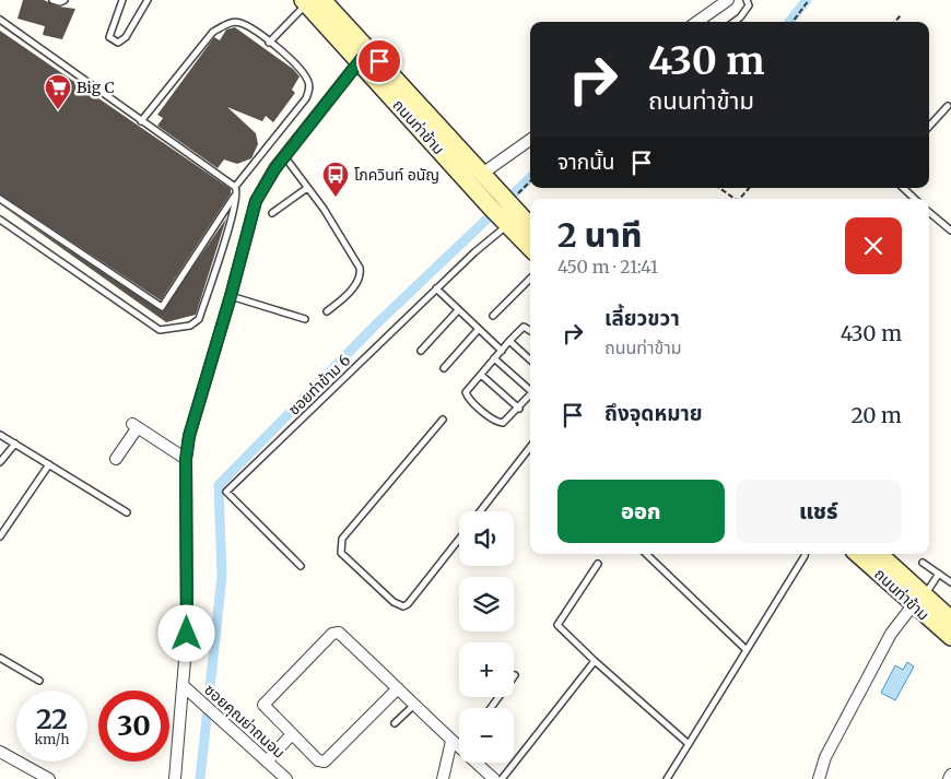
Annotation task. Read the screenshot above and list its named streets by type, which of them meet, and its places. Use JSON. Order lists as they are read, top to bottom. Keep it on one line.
{"streets":{"street":["ถนนท่าข้าม","ซอยคุณย่าถนอม"],"lane":["ซอยท่าข้าม 6"]},"crossings":[["ถนนท่าข้าม","ซอยท่าข้าม 6"]],"places":{"supermarket":["Big C"],"bus stop":["โภควินท์ อนัญ"]},"page":{"turn":["430 m","ถนนท่าข้าม"],"then":"จากนั้น","heading":["2 นาที","450 m · 21:41"],"list":[{"name":"เลี้ยวขวา","note":"ถนนท่าข้าม","value":"430 m"},{"name":"ถึงจุดหมาย","value":"20 m"}],"buttons":["ออก","แชร์"],"map_buttons":["+","−"],"speed":"22 km/h","limit":"30"}}
